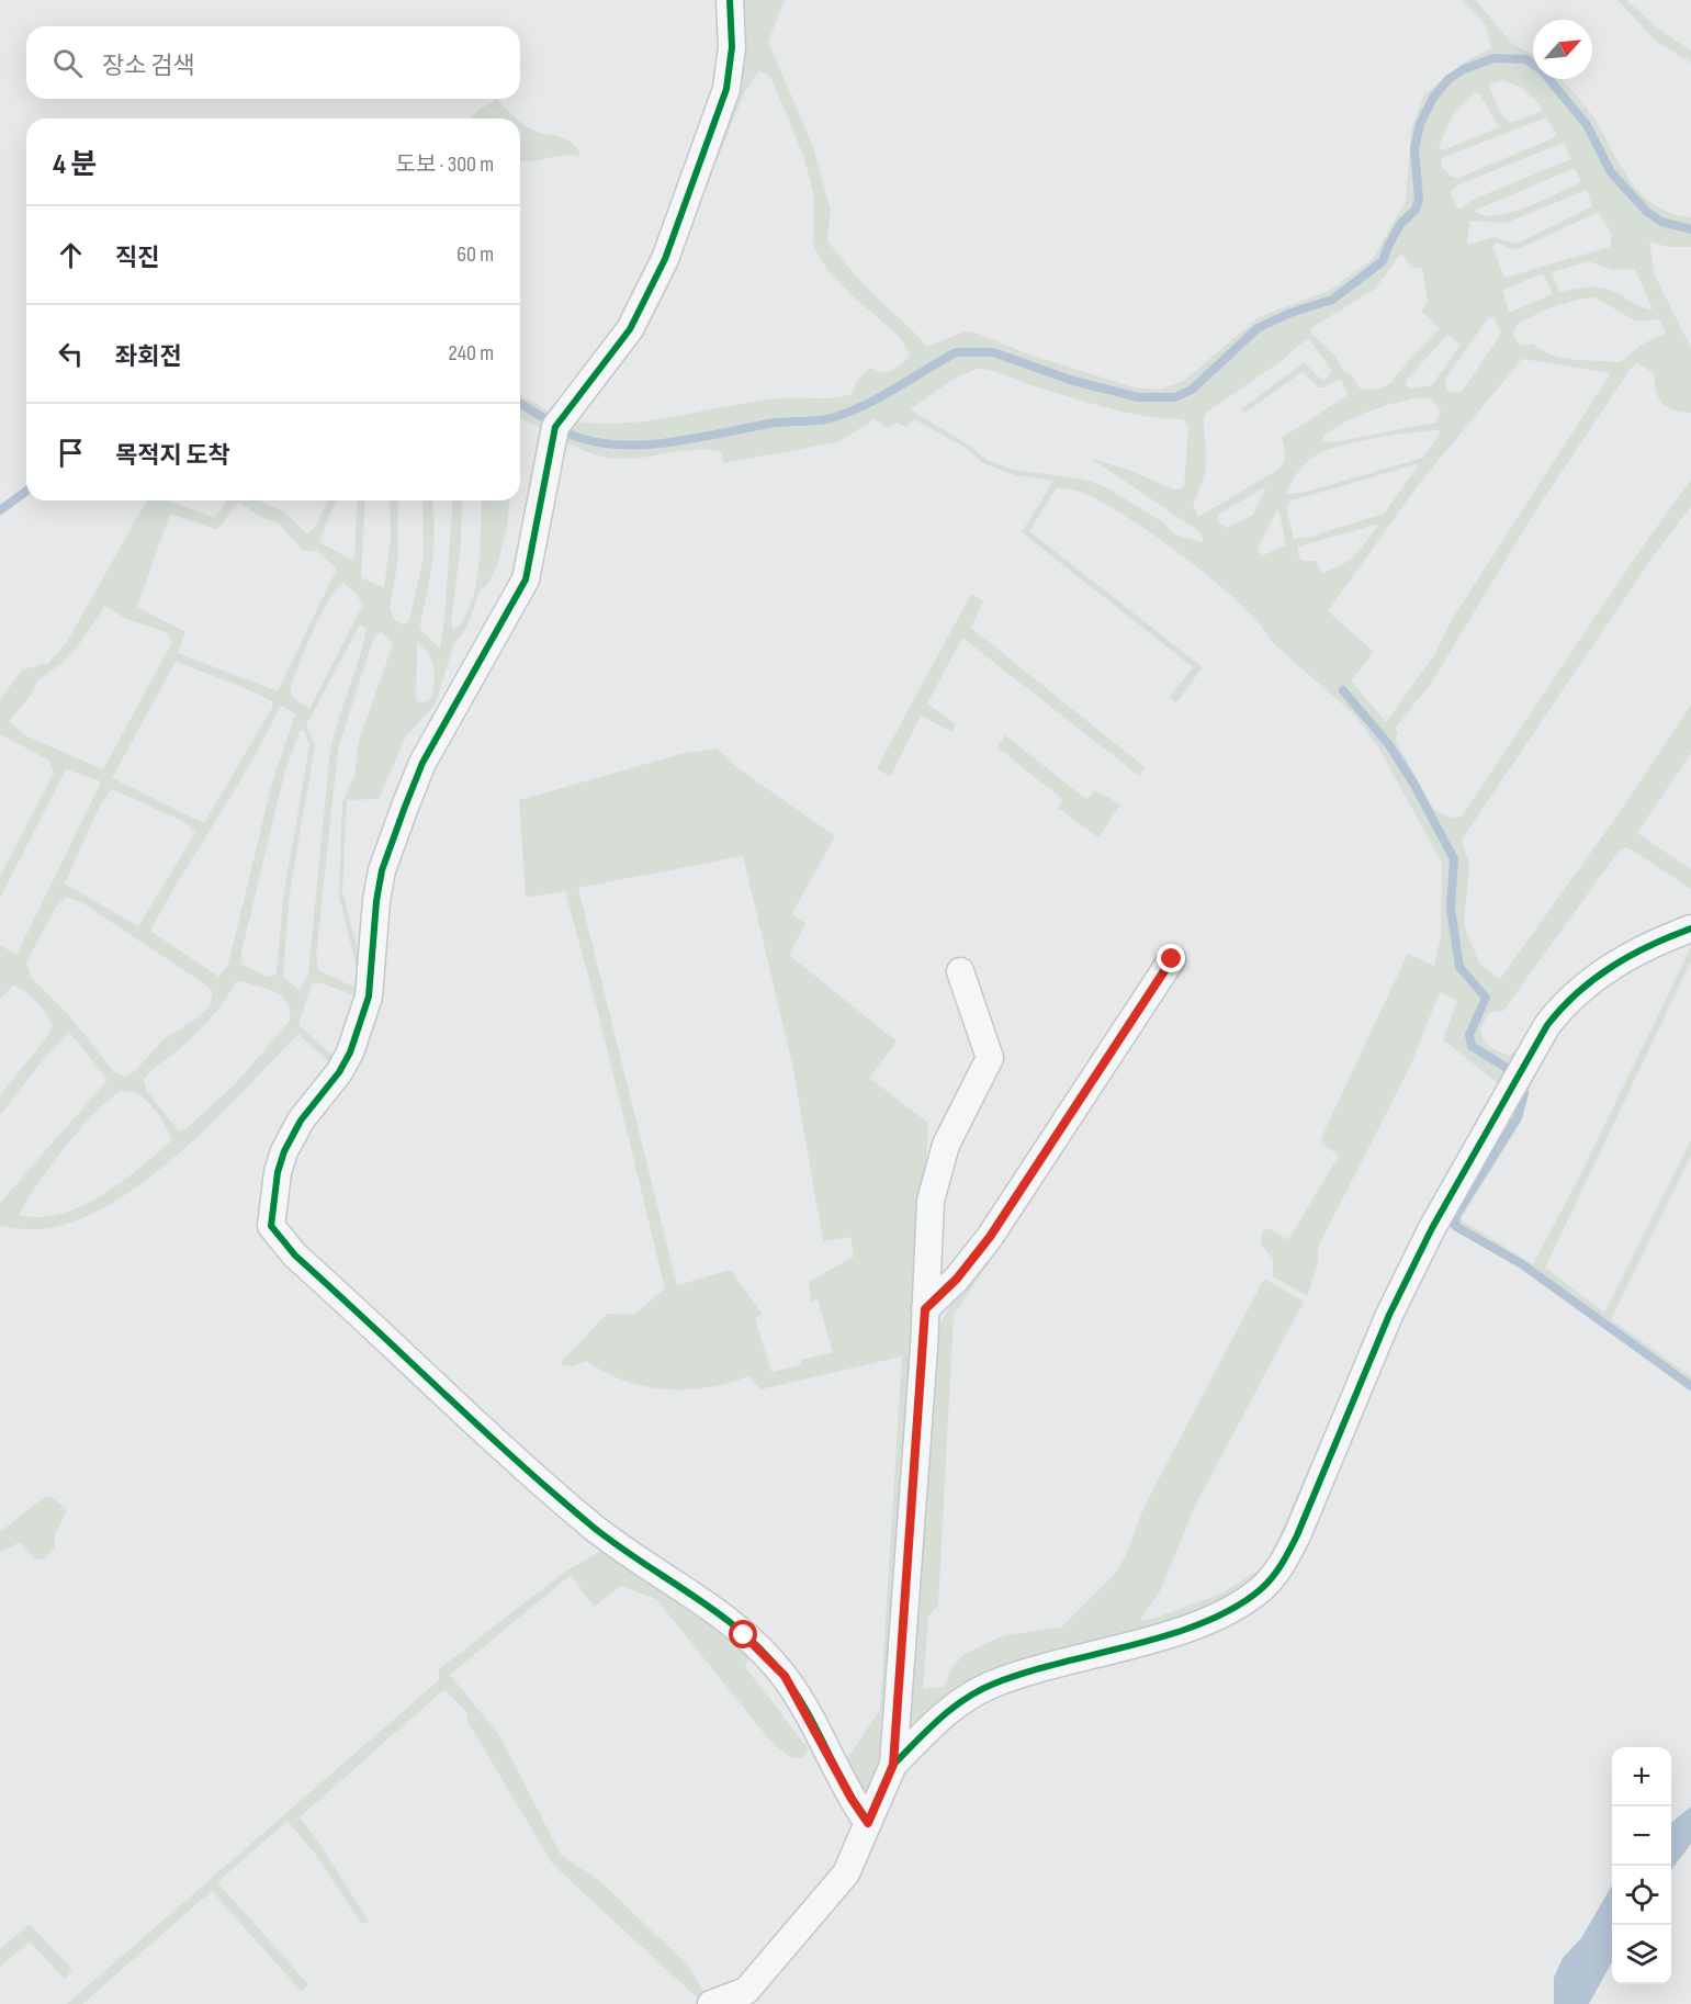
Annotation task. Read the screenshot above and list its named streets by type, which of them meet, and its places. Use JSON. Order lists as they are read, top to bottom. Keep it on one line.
{"north":"top right","page":{"search":"장소 검색","heading":["4 분","도보 · 300 m"],"list":[["직진","60 m"],["좌회전","240 m"],"목적지 도착"],"map_buttons":["+","−"]}}
